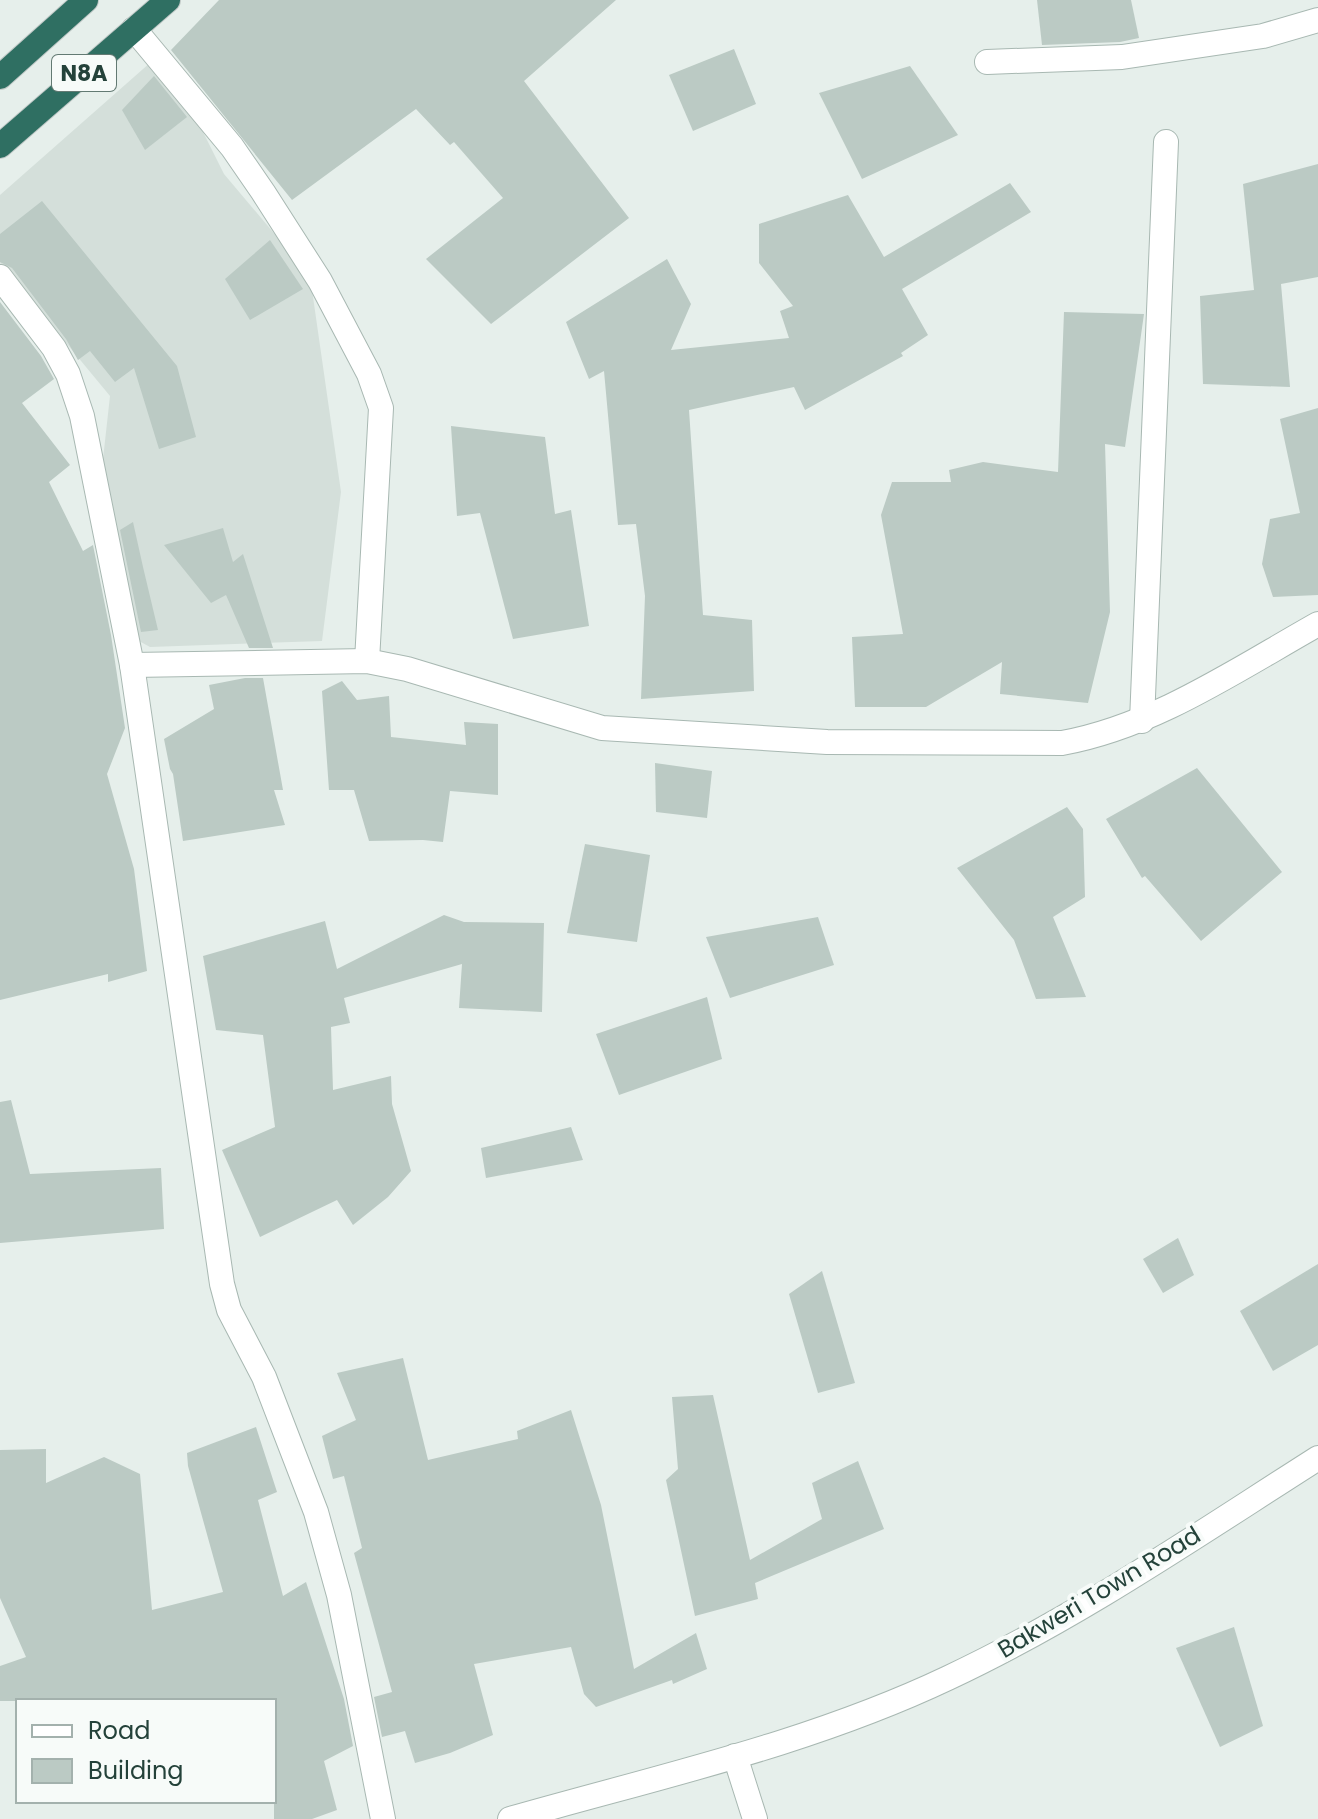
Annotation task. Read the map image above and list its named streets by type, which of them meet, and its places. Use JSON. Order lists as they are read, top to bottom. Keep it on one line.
{"streets":{"highway":["N8A"],"street":["Bakweri Town Road"]},"legend":["Road","Building"]}
